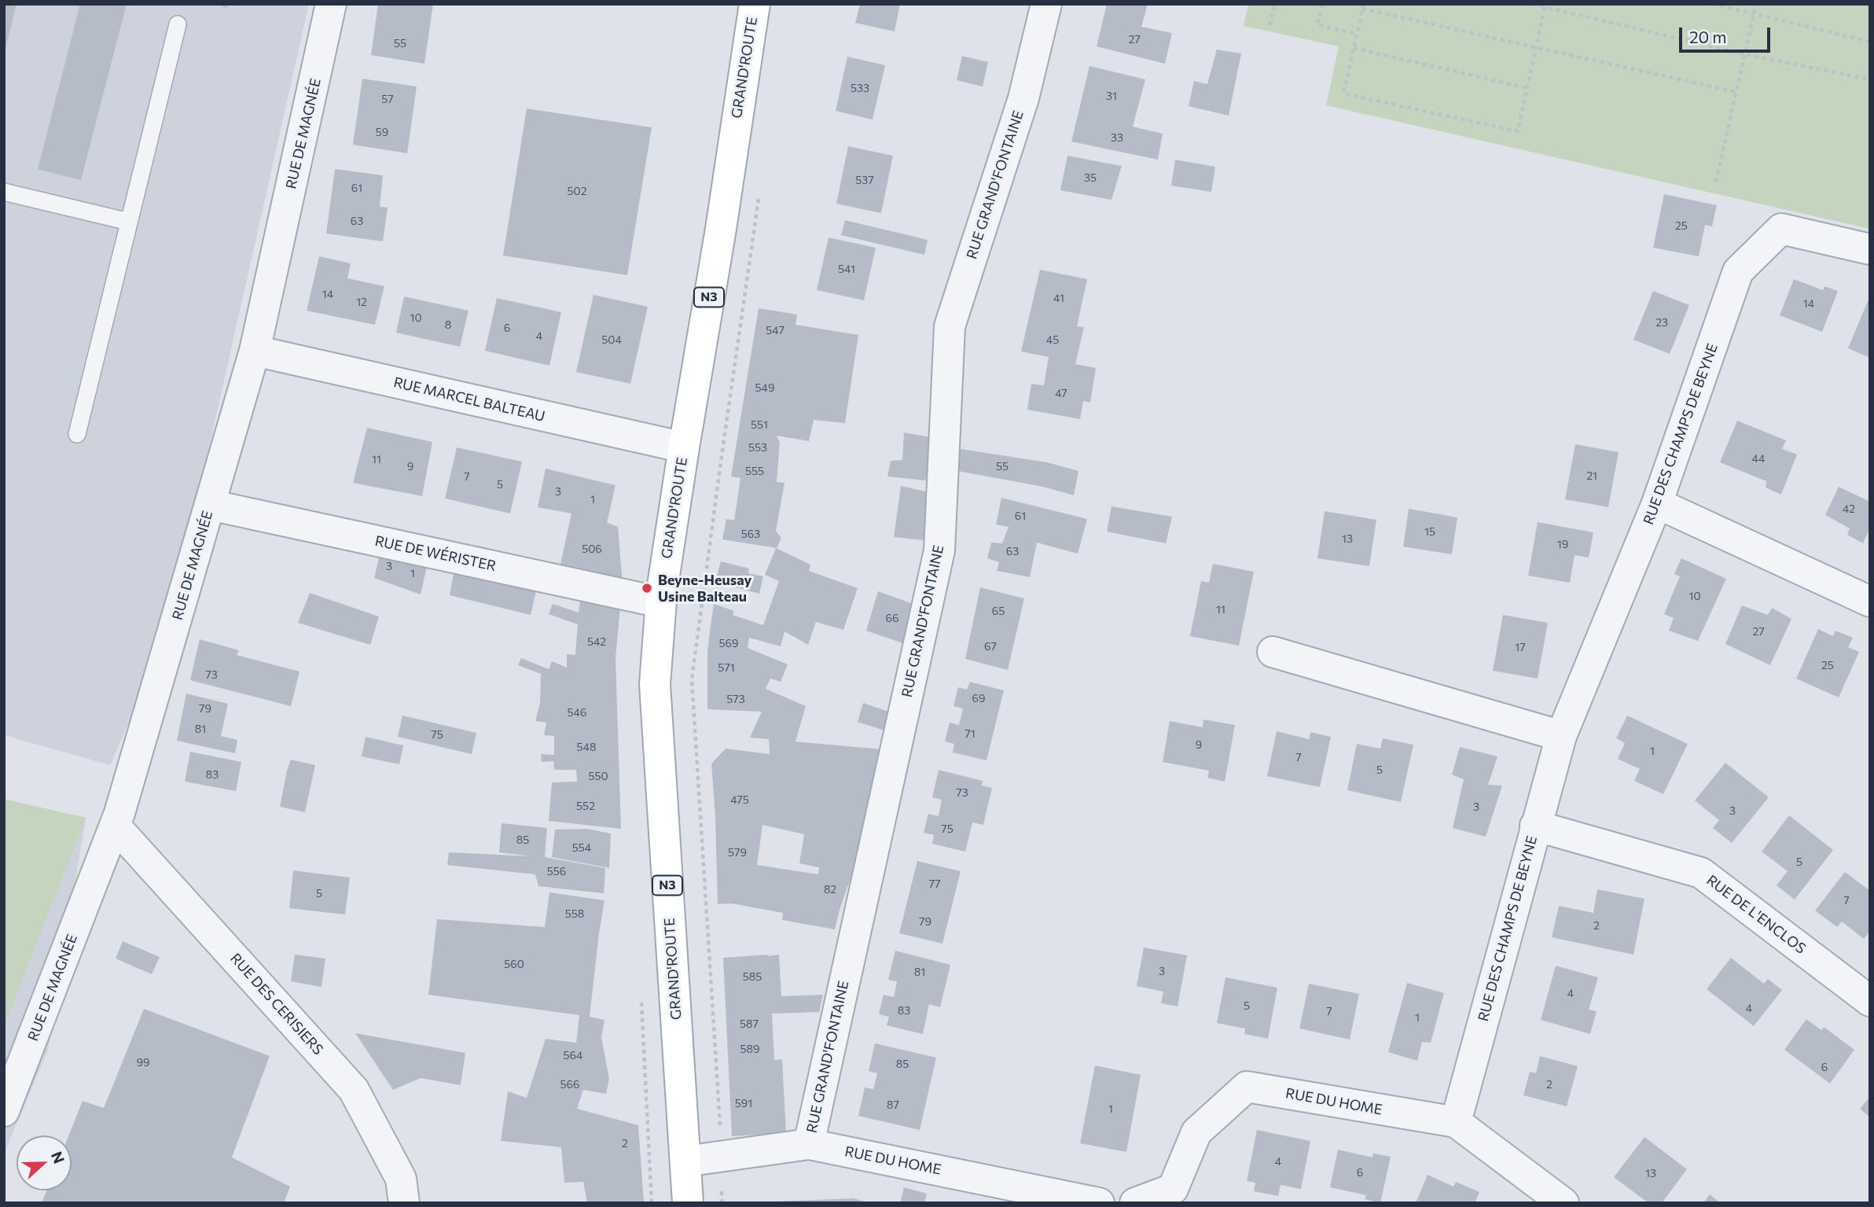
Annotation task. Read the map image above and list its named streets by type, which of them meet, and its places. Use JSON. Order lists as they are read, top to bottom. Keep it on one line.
{"streets":{"main road":["GRAND'ROUTE","N3"],"street":["RUE DE MAGNÉE","RUE GRAND'FONTAINE","RUE MARCEL BALTEAU","RUE DES CHAMPS DE BEYNE","RUE DE WÉRISTER","RUE DE L'ENCLOS","RUE DES CERISIERS","RUE DU HOME"]},"crossings":[["GRAND'ROUTE","RUE MARCEL BALTEAU"],["GRAND'ROUTE","RUE DE WÉRISTER"],["GRAND'ROUTE","RUE DU HOME"],["RUE DE MAGNÉE","RUE MARCEL BALTEAU"],["RUE DE MAGNÉE","RUE DE WÉRISTER"],["RUE DE MAGNÉE","RUE DES CERISIERS"],["RUE GRAND'FONTAINE","RUE DU HOME"],["RUE DES CHAMPS DE BEYNE","RUE DE L'ENCLOS"],["RUE DES CHAMPS DE BEYNE","RUE DU HOME"]],"places":["Beyne-Heusay Usine Balteau"],"house_numbers":["27","55","533","31","57","59","33","35","537","61","502","63","25","541","14","41","12","14","10","23","8","6","547","4","504","45","549","47","551","553","44","11","9","55","555","21","7","5","3","1","42","61","15","563","13","19","506","63","3","1","10","11","65","66","27","542","569","67","17","25","571","73","69","573","79","546","81","71","75","9","548","1","7","5","83","550","73","475","552","3","3","75","85","554","579","5","556","77","82","5","7","558","79","2","560","3","81","585","4","5","4","83","7","1","587","589","564","99","85","6","566","2","591","87","1","2","4","6","13"],"scale_bar":"20 m","north":"right"}
